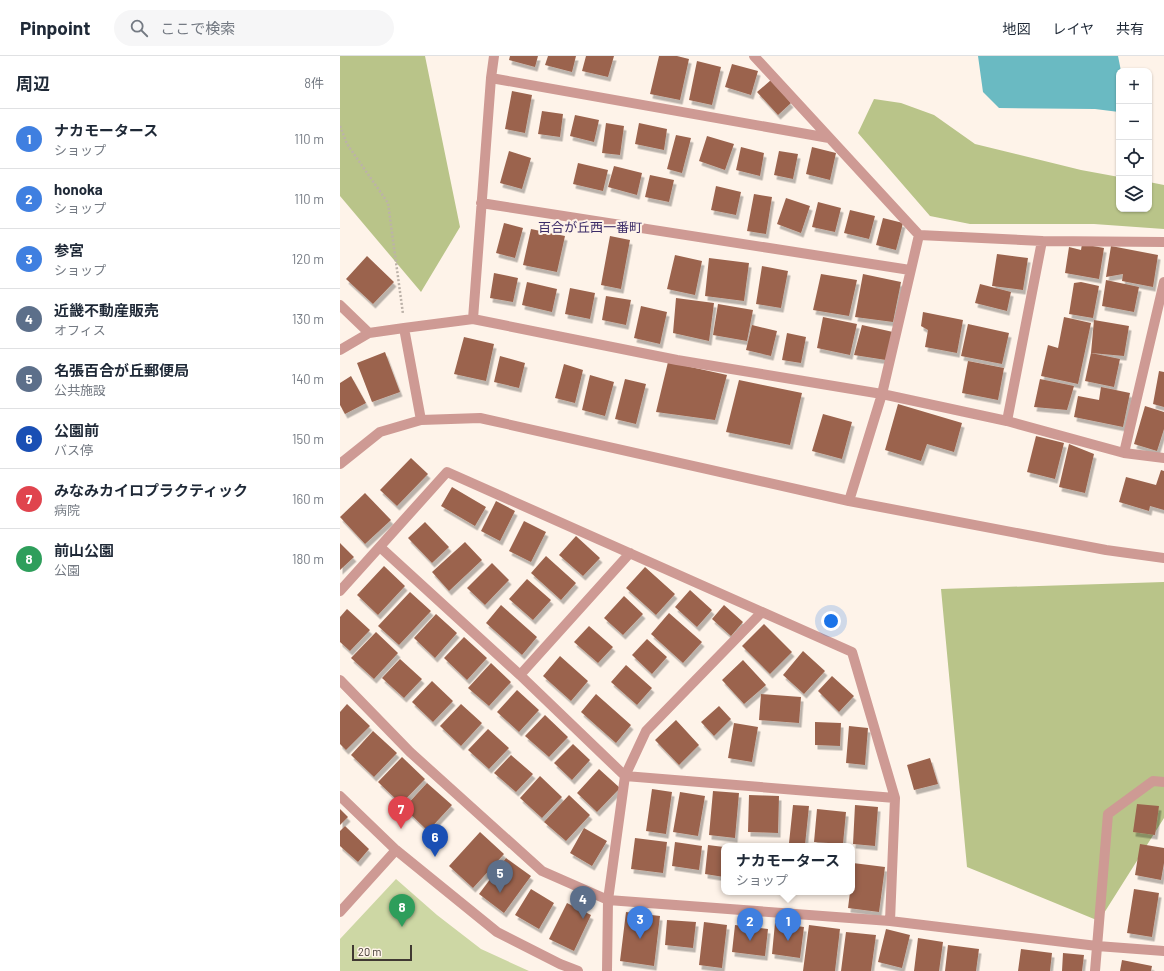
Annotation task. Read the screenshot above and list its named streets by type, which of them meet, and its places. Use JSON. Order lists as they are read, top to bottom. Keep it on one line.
{"districts":["百合が丘西一番町"],"scale_bar":"20 m","page":{"header":"Pinpoint","search":"ここで検索","nav":["地図","レイヤ","共有"],"heading":["周辺","8件"],"map_buttons":["+","−"],"list":[{"mark":"1","name":"ナカモータース","note":"ショップ","value":"110 m"},{"mark":"2","name":"honoka","note":"ショップ","value":"110 m"},{"mark":"3","name":"参宮","note":"ショップ","value":"120 m"},{"mark":"4","name":"近畿不動産販売","note":"オフィス","value":"130 m"},{"mark":"5","name":"名張百合が丘郵便局","note":"公共施設","value":"140 m"},{"mark":"6","name":"公園前","note":"バス停","value":"150 m"},{"mark":"7","name":"みなみカイロプラクティック","note":"病院","value":"160 m"},{"mark":"8","name":"前山公園","note":"公園","value":"180 m"}],"pins":["7","6","5","4","8","3","1","2"],"popup":["ナカモータース","ショップ"],"scale":"20 m"}}
